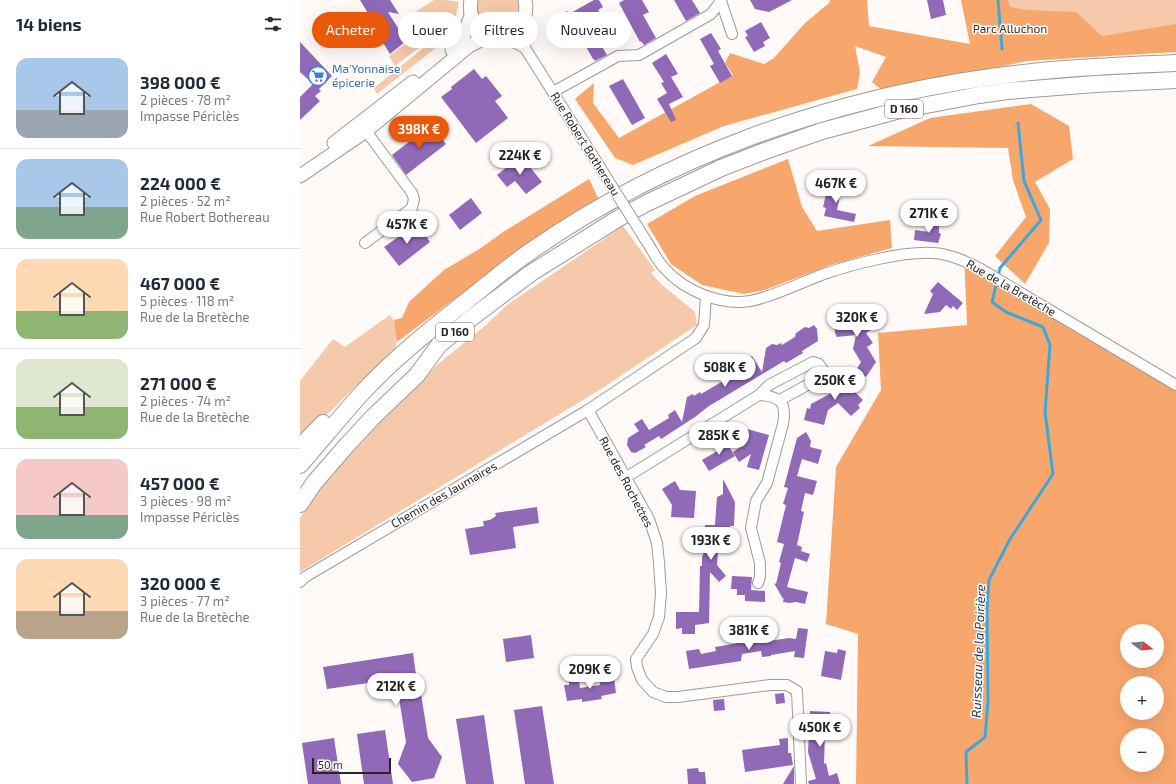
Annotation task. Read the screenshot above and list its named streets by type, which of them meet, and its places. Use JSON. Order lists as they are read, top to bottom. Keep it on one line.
{"streets":{"highway":["D 160"],"street":["Rue Robert Bothereau","Rue de la Bretèche","Rue des Rochettes","Chemin des Jaumaires"]},"crossings":[["Rue Robert Bothereau","Rue de la Bretèche"],["Rue des Rochettes","Chemin des Jaumaires"]],"water":["Ruisseau de la Poirière"],"parks":["Parc Alluchon"],"places":{"supermarket":["Ma'Yonnaise épicerie"]},"scale_bar":"50 m","north":"right","page":{"heading":"14 biens","chip":["Acheter","Louer","Filtres","Nouveau"],"list":[{"name":"398 000 €","note":"2 pièces · 78 m² · Impasse Périclès"},{"name":"224 000 €","note":"2 pièces · 52 m² · Rue Robert Bothereau"},{"name":"467 000 €","note":"5 pièces · 118 m² · Rue de la Bretèche"},{"name":"271 000 €","note":"2 pièces · 74 m² · Rue de la Bretèche"},{"name":"457 000 €","note":"3 pièces · 98 m² · Impasse Périclès"},{"name":"320 000 €","note":"3 pièces · 77 m² · Rue de la Bretèche"}],"price":["398K €","224K €","467K €","271K €","457K €","320K €","508K €","250K €","285K €","193K €","381K €","209K €","212K €","450K €"],"map_buttons":["+","−"],"scale":"50 m"}}
